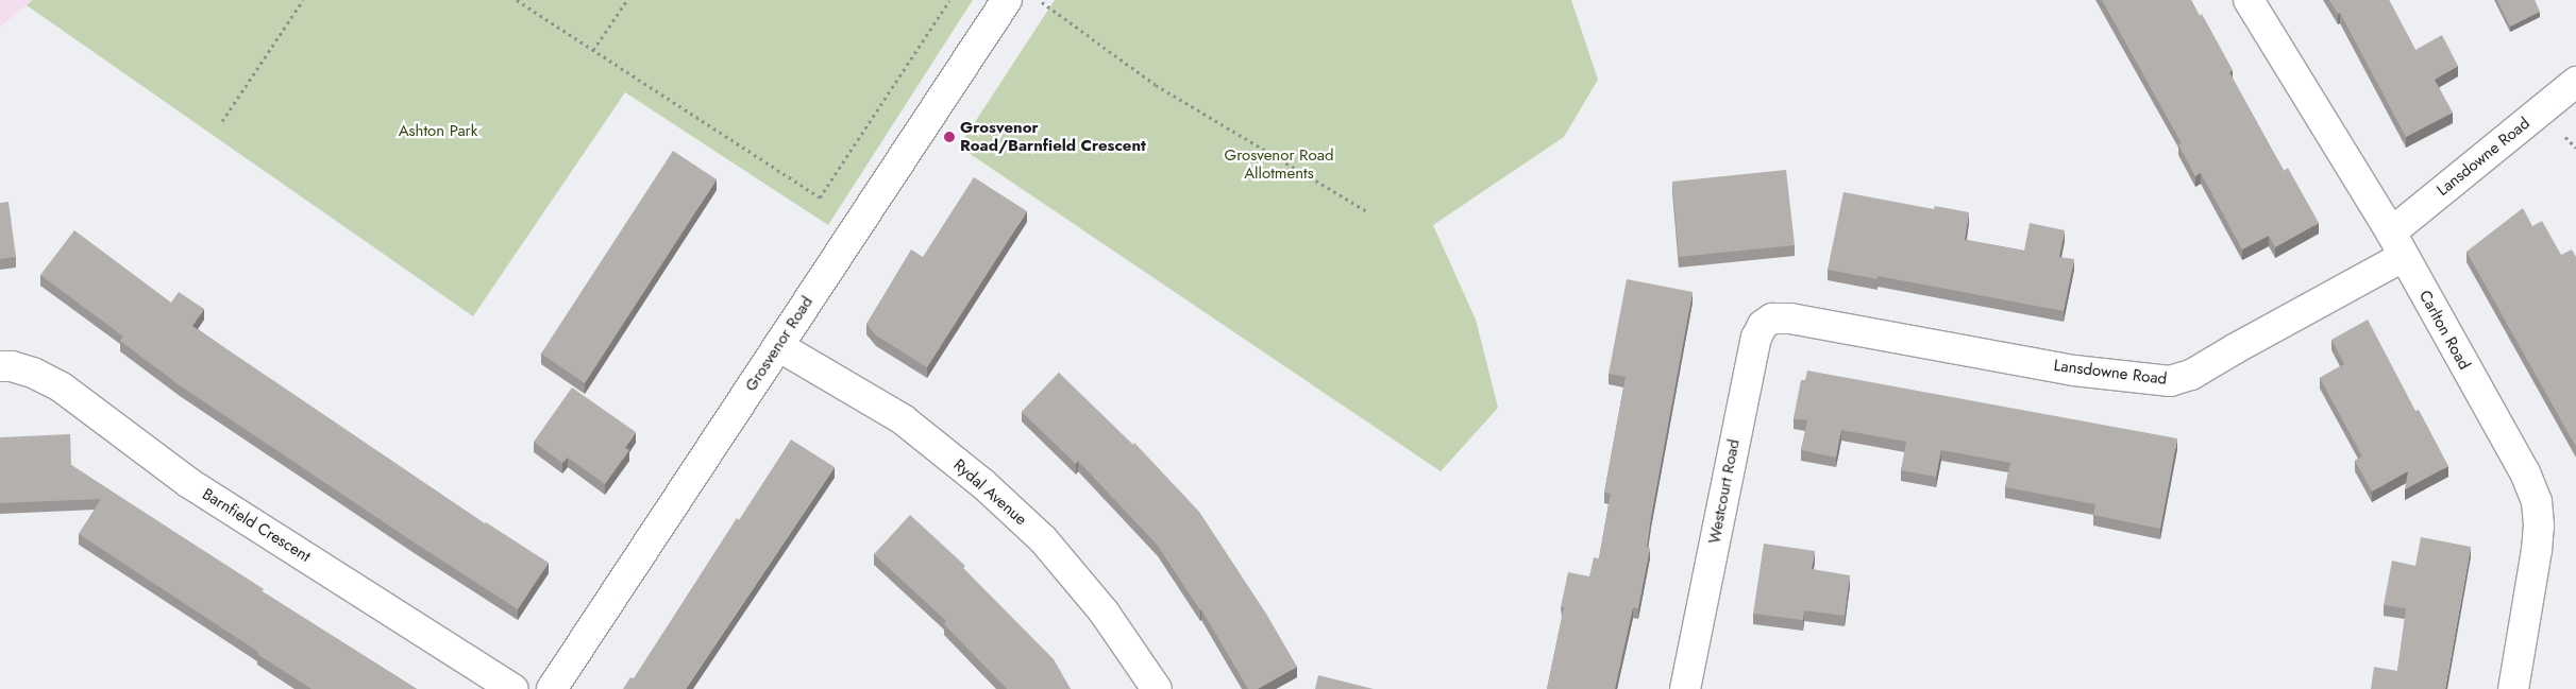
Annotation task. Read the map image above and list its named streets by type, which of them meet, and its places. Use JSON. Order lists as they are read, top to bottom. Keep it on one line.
{"streets":{"street":["Lansdowne Road","Carlton Road","Grosvenor Road","Westcourt Road","Rydal Avenue","Barnfield Crescent"]},"crossings":[["Lansdowne Road","Carlton Road"],["Lansdowne Road","Westcourt Road"],["Grosvenor Road","Rydal Avenue"]],"parks":["Ashton Park","Grosvenor Road Allotments"],"places":["Grosvenor Road/Barnfield Crescent"]}
